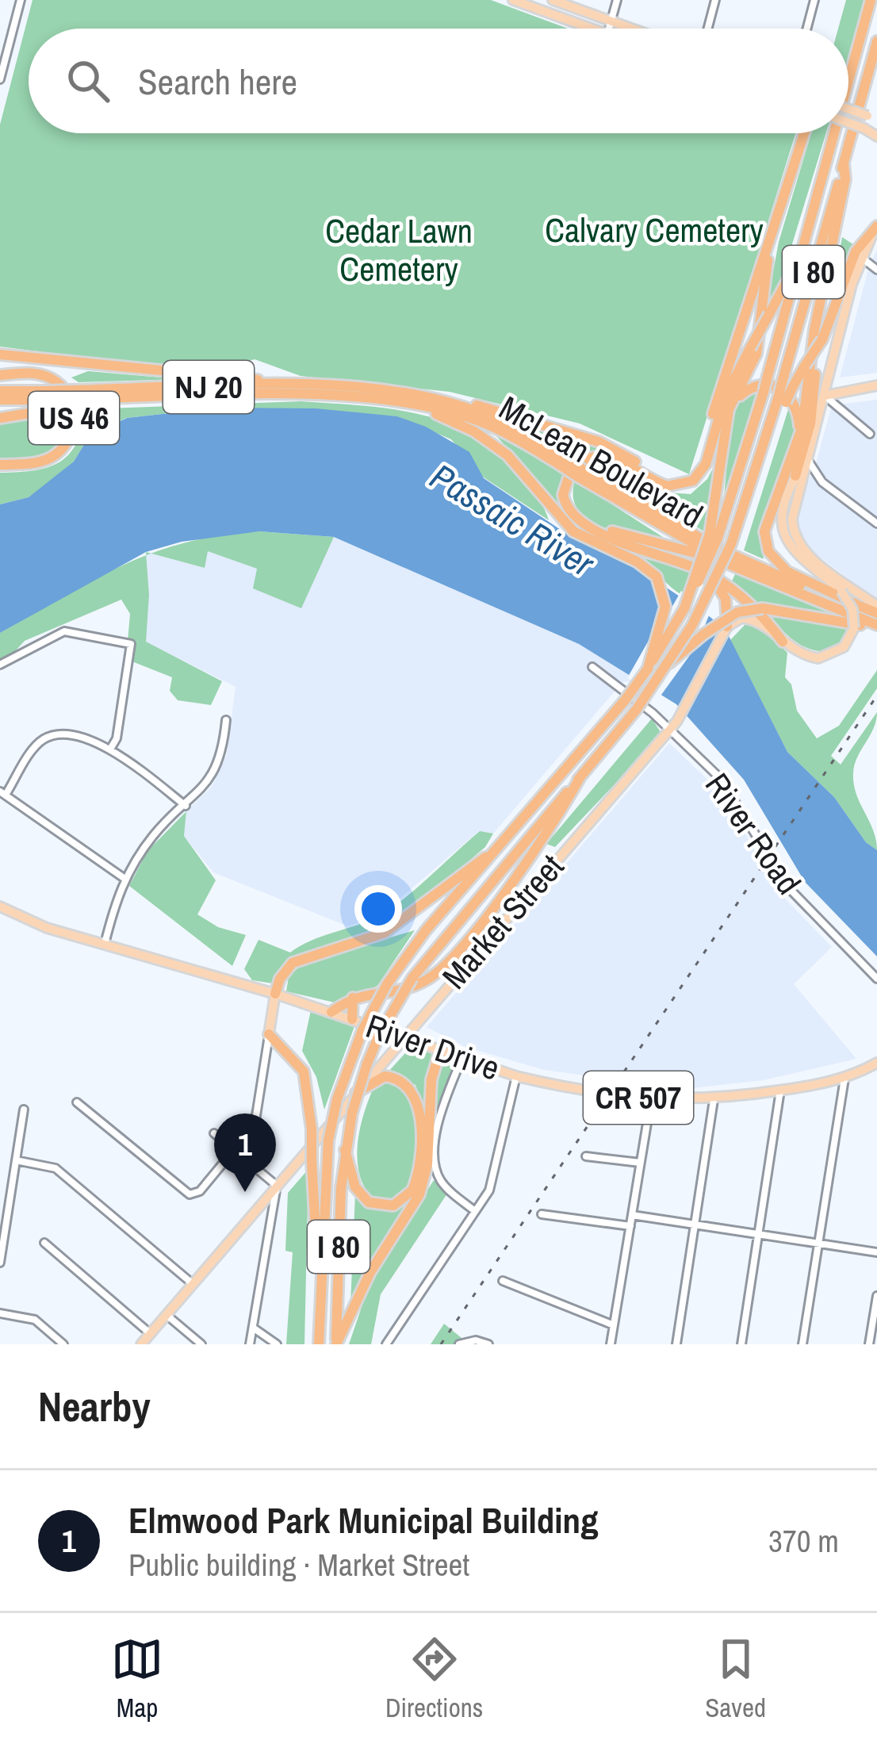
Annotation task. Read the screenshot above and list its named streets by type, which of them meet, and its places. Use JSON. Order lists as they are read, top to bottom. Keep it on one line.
{"streets":{"highway":["I 80","NJ 20","US 46","McLean Boulevard"],"main road":["Market Street","River Drive","CR 507"],"street":["River Road"]},"crossings":[["River Road","Market Street"],["Market Street","River Drive"]],"water":["Passaic River"],"parks":["Calvary Cemetery","Cedar Lawn Cemetery"],"page":{"search":"Search here","pins":"1","heading":"Nearby","list":[{"mark":"1","name":"Elmwood Park Municipal Building","note":"Public building · Market Street","value":"370 m"}],"nav":["Map","Directions","Saved"]}}
